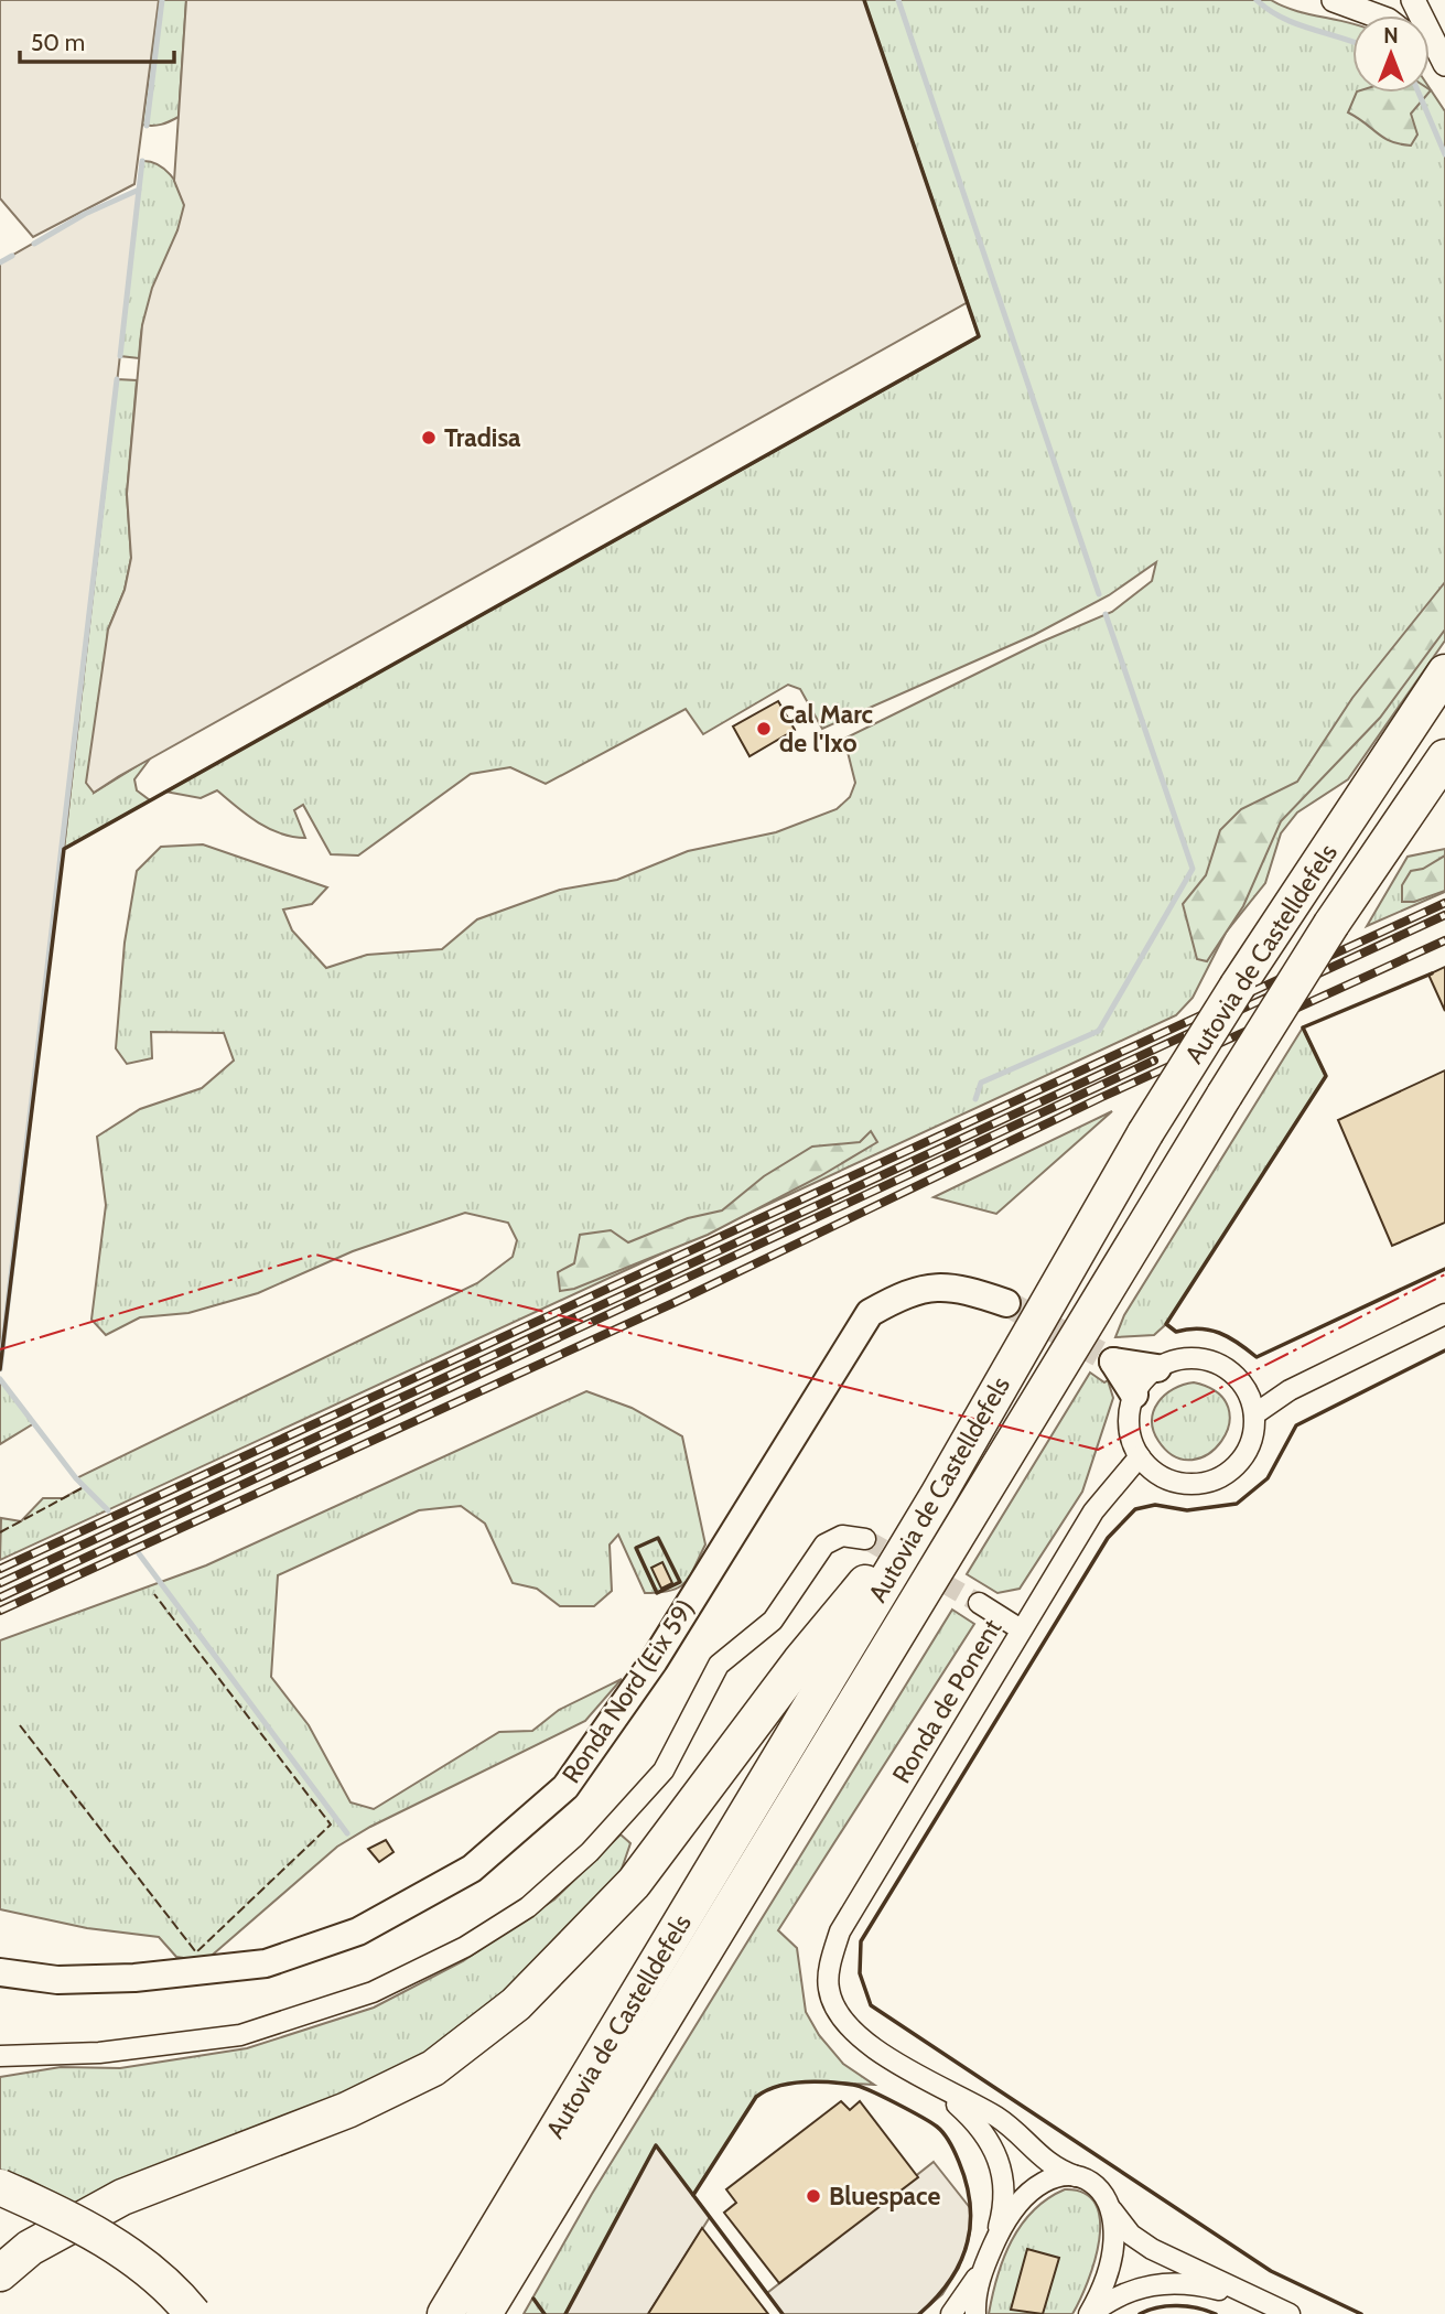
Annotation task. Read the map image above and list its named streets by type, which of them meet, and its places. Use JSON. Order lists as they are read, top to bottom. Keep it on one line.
{"streets":{"highway":["Autovia de Castelldefels"],"main road":["Ronda Nord (Eix 59)"],"street":["Ronda de Ponent"]},"places":["Tradisa","Cal Marc de l'Ixo","Bluespace"],"scale_bar":"50 m","north":"top"}
